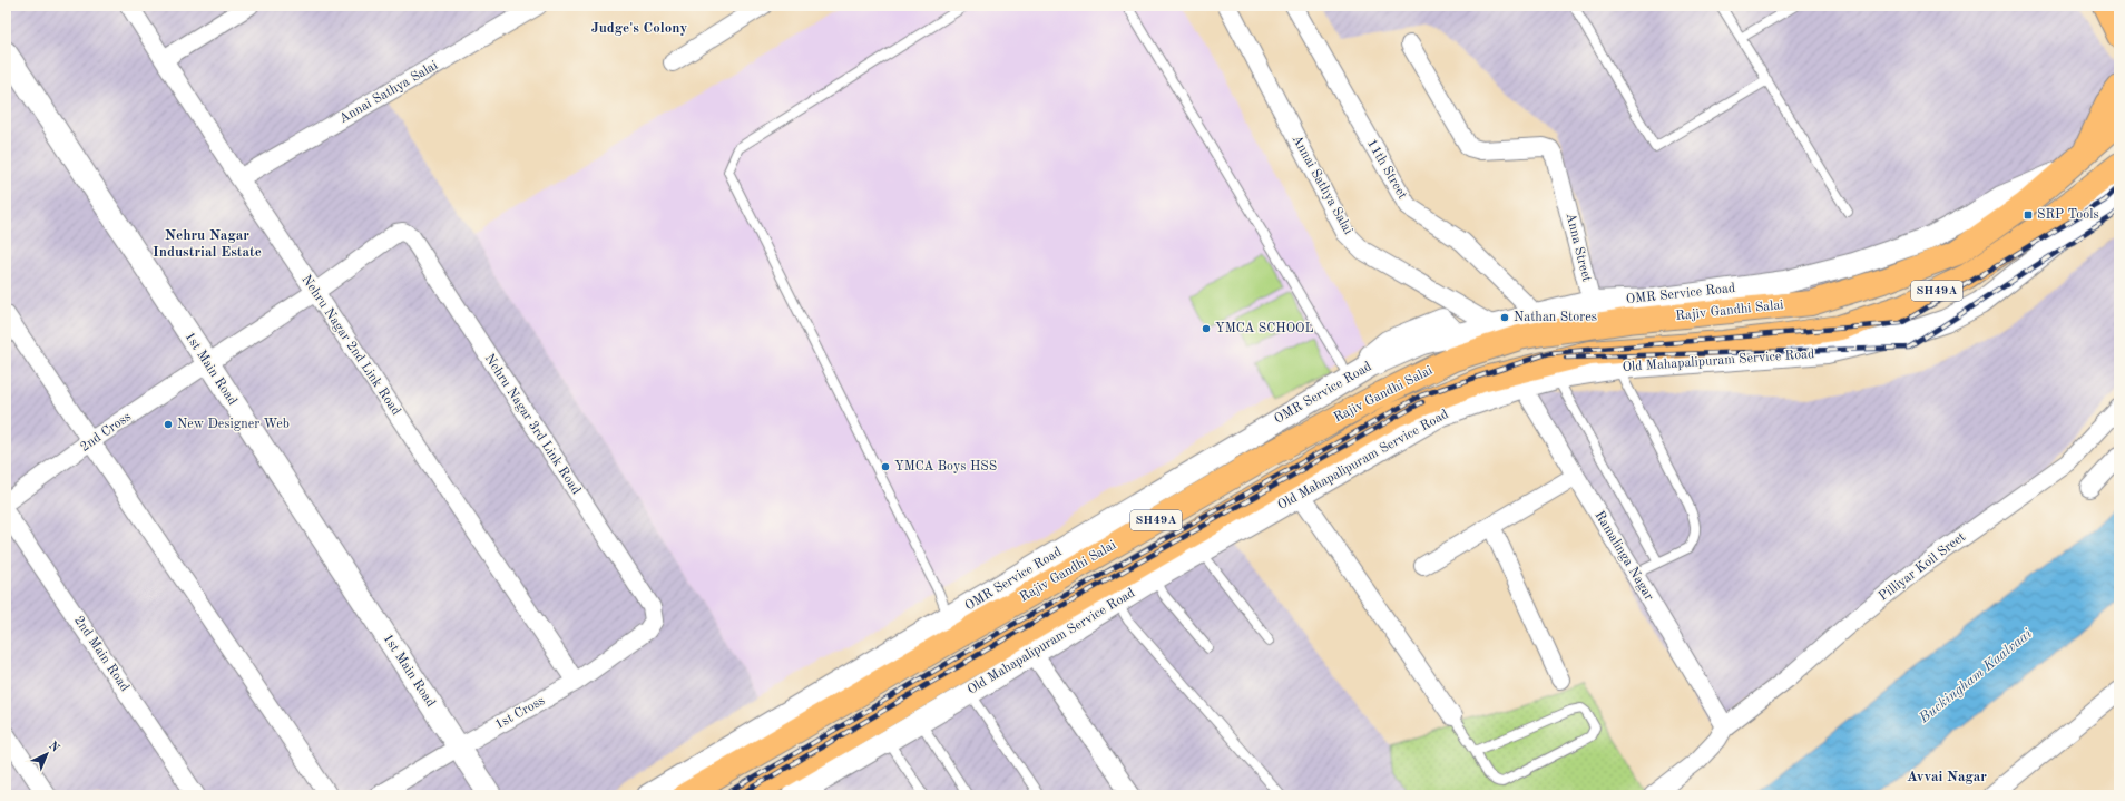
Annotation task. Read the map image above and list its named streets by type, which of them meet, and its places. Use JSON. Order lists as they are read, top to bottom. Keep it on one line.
{"streets":{"main road":["SH49A","Rajiv Gandhi Salai"],"street":["Annai Sathya Salai","11th Street","Anna Street","OMR Service Road","Nehru Nagar 2nd Link Road","Old Mahapalipuram Service Road","1st Main Road","Nehru Nagar 3rd Link Road","2nd Cross","Ramalinga Nagar","Pilliyar Koil Sreet","2nd Main Road","1st Cross"]},"crossings":[["Annai Sathya Salai","OMR Service Road"],["Annai Sathya Salai","Nehru Nagar 2nd Link Road"],["11th Street","OMR Service Road"],["Anna Street","OMR Service Road"],["OMR Service Road","Rajiv Gandhi Salai"],["Rajiv Gandhi Salai","Old Mahapalipuram Service Road"],["Rajiv Gandhi Salai","Ramalinga Nagar"],["Nehru Nagar 2nd Link Road","Nehru Nagar 3rd Link Road"],["Nehru Nagar 2nd Link Road","2nd Cross"],["Nehru Nagar 2nd Link Road","1st Cross"],["Old Mahapalipuram Service Road","Ramalinga Nagar"],["1st Main Road","2nd Cross"],["1st Main Road","1st Cross"],["Nehru Nagar 3rd Link Road","2nd Cross"],["Nehru Nagar 3rd Link Road","1st Cross"],["Ramalinga Nagar","Pilliyar Koil Sreet"]],"districts":["Judge's Colony","Nehru Nagar Industrial Estate","Avvai Nagar"],"water":["Buckingham Kaalvaai"],"places":{"transit":["SRP Tools"],"other":["Nathan Stores","YMCA SCHOOL","New Designer Web","YMCA Boys HSS"]},"north":"top right"}
